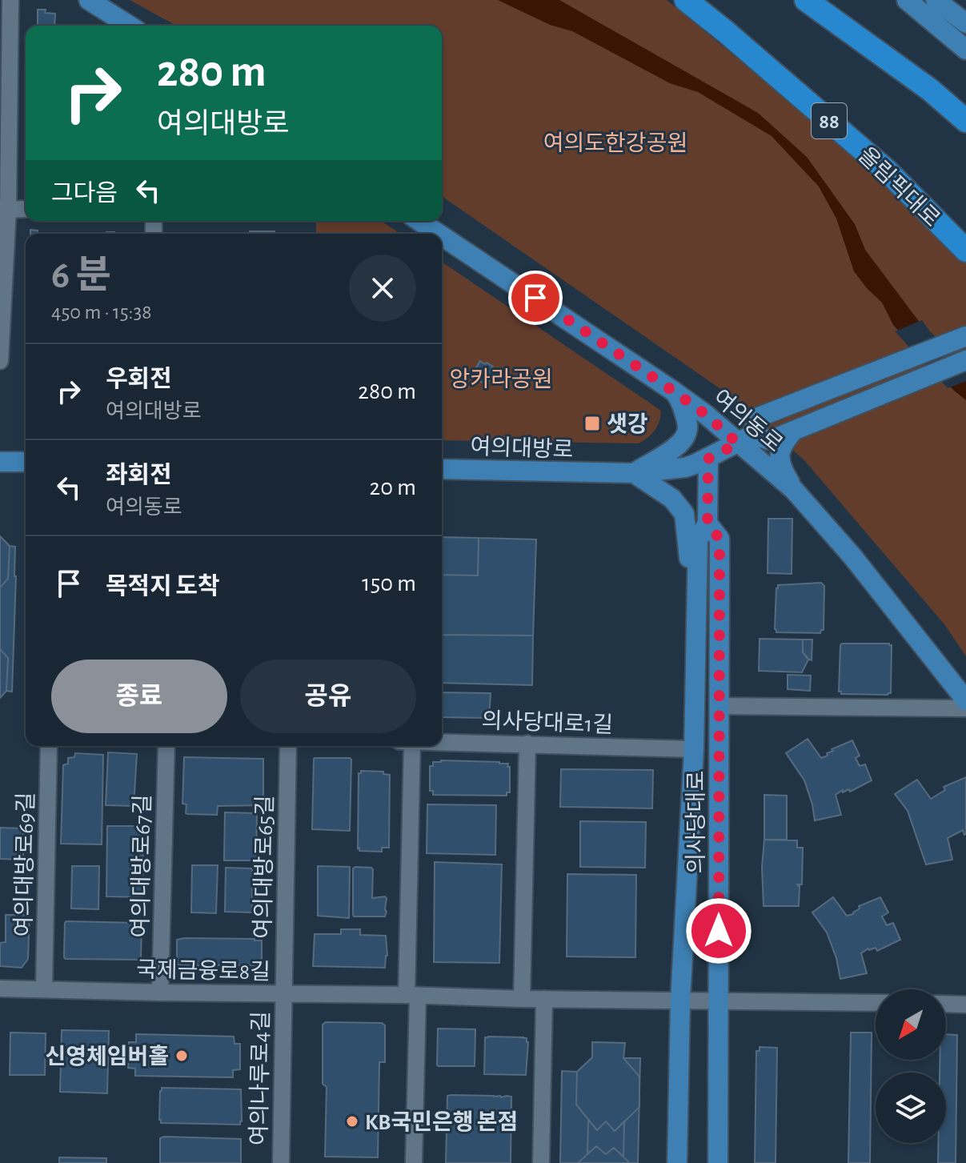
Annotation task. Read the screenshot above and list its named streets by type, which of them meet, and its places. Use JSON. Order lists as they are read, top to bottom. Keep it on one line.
{"streets":{"highway":["88","올림픽대로"],"main road":["여의동로","여의대방로","의사당대로"],"street":["의사당대로1길","여의대방로69길","여의대방로67길","여의대방로65길","국제금융로8길","여의나루로4길"]},"crossings":[["여의동로","여의대방로"],["여의대방로","의사당대로"],["의사당대로1길","의사당대로"],["의사당대로","국제금융로8길"],["여의대방로69길","국제금융로8길"],["여의대방로67길","국제금융로8길"],["여의대방로65길","국제금융로8길"],["여의대방로65길","여의나루로4길"],["국제금융로8길","여의나루로4길"]],"parks":["여의도한강공원","앙카라공원"],"places":{"transit":["샛강"],"other":["신영체임버홀","KB국민은행 본점"]},"north":"bottom left","page":{"turn":["280 m","여의대방로"],"then":"그다음","heading":["6 분","450 m · 15:38"],"list":[{"name":"우회전","note":"여의대방로","value":"280 m"},{"name":"좌회전","note":"여의동로","value":"20 m"},{"name":"목적지 도착","value":"150 m"}],"buttons":["종료","공유"]}}
